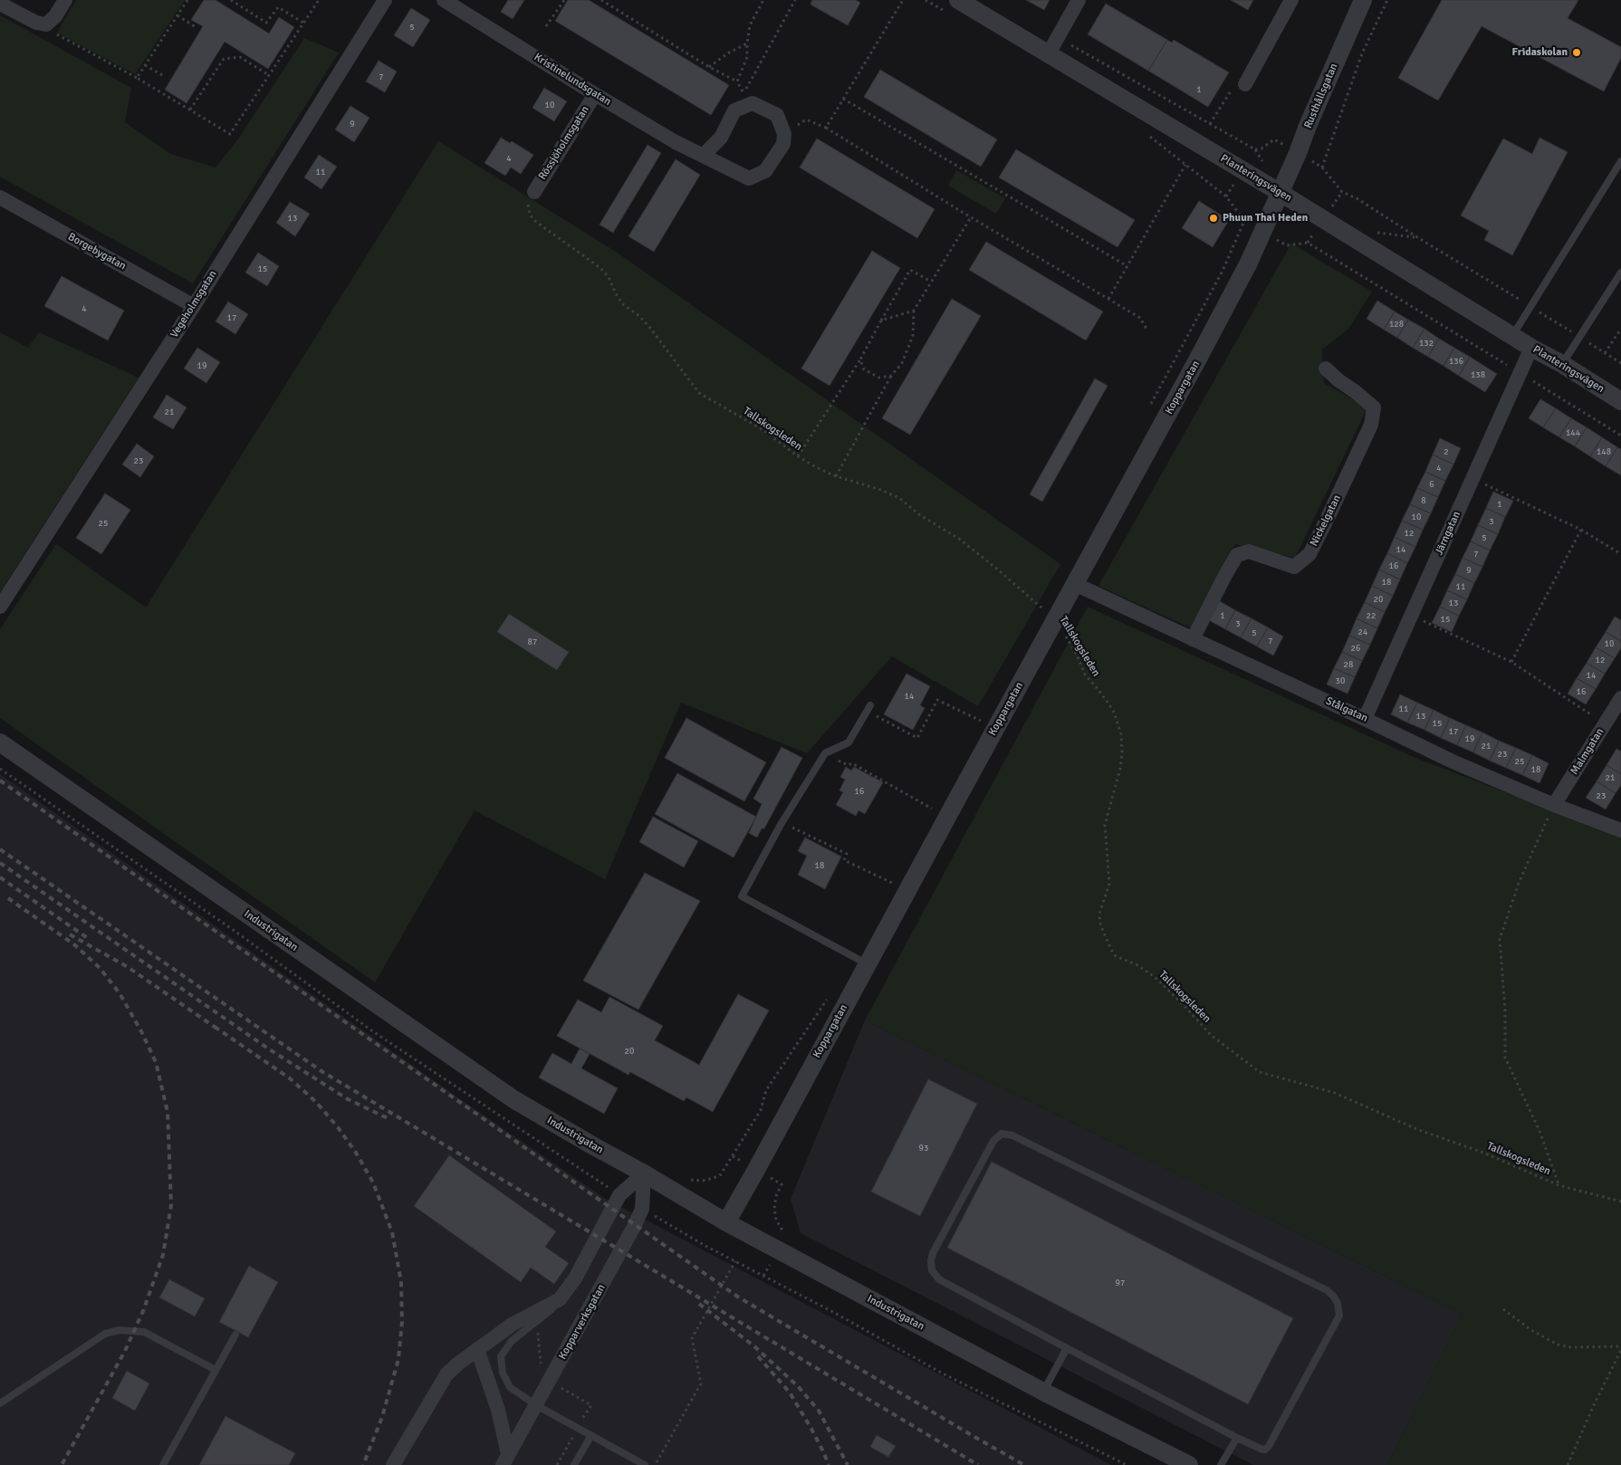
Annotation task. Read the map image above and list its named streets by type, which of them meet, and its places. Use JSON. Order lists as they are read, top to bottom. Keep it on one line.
{"streets":{"street":["Kristinelundsgatan","Rusthållsgatan","Rössjöholmsgatan","Planteringsvägen","Borgebygatan","Vegeholmsgatan","Koppargatan","Nickelgatan","Järngatan","Stålgatan","Malmgatan","Industrigatan","Kopparverksgatan"],"path":["Tallskogsleden"]},"crossings":[["Kristinelundsgatan","Rössjöholmsgatan"],["Rusthållsgatan","Planteringsvägen"],["Rusthållsgatan","Koppargatan"],["Rössjöholmsgatan","Tallskogsleden"],["Planteringsvägen","Koppargatan"],["Planteringsvägen","Järngatan"],["Borgebygatan","Vegeholmsgatan"],["Koppargatan","Tallskogsleden"],["Koppargatan","Stålgatan"],["Koppargatan","Industrigatan"],["Nickelgatan","Stålgatan"],["Järngatan","Stålgatan"],["Stålgatan","Malmgatan"],["Industrigatan","Kopparverksgatan"]],"places":["Fridaskolan","Phuun Thai Heden"],"house_numbers":["5","7","1","10","9","4","11","13","15","4","17","128","132","136","19","138","21","144","2","148","23","4","6","8","1","10","3","25","12","5","14","7","16","9","18","11","20","13","1","22","15","3","24","5","7","87","10","26","12","28","14","30","16","14","11","13","15","17","19","21","23","25","18","21","16","23","18","20","93","97"]}
